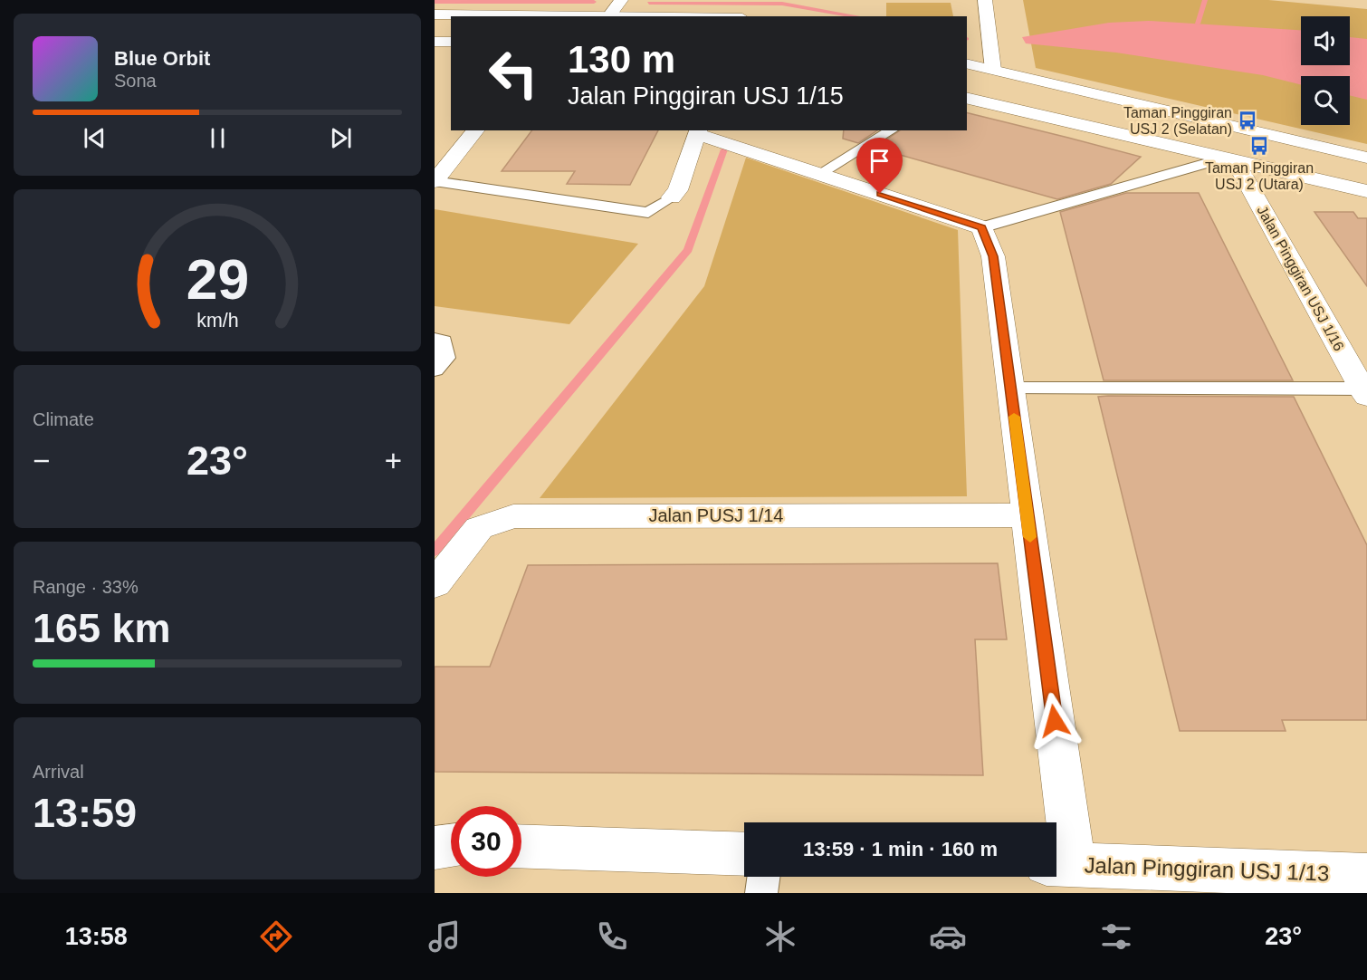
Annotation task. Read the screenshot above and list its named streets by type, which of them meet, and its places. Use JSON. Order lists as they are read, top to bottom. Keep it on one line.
{"streets":{"street":["Jalan Pinggiran USJ 1/16","Jalan PUSJ 1/14","Jalan Pinggiran USJ 1/13"]},"places":{"bus stop":["Taman Pinggiran USJ 2 (Selatan)","Taman Pinggiran USJ 2 (Utara)"]},"page":{"turn":["130 m","Jalan Pinggiran USJ 1/15"],"song":["Blue Orbit","Sona"],"tile":["Climate",["Range · 33%","165 km"],["Arrival","13:59"]],"heat":["−","23°","+"],"limit":"30","trip":"13:59 · 1 min · 160 m","tabs":["13:58","23°"],"gauge":["29","km/h"]}}
